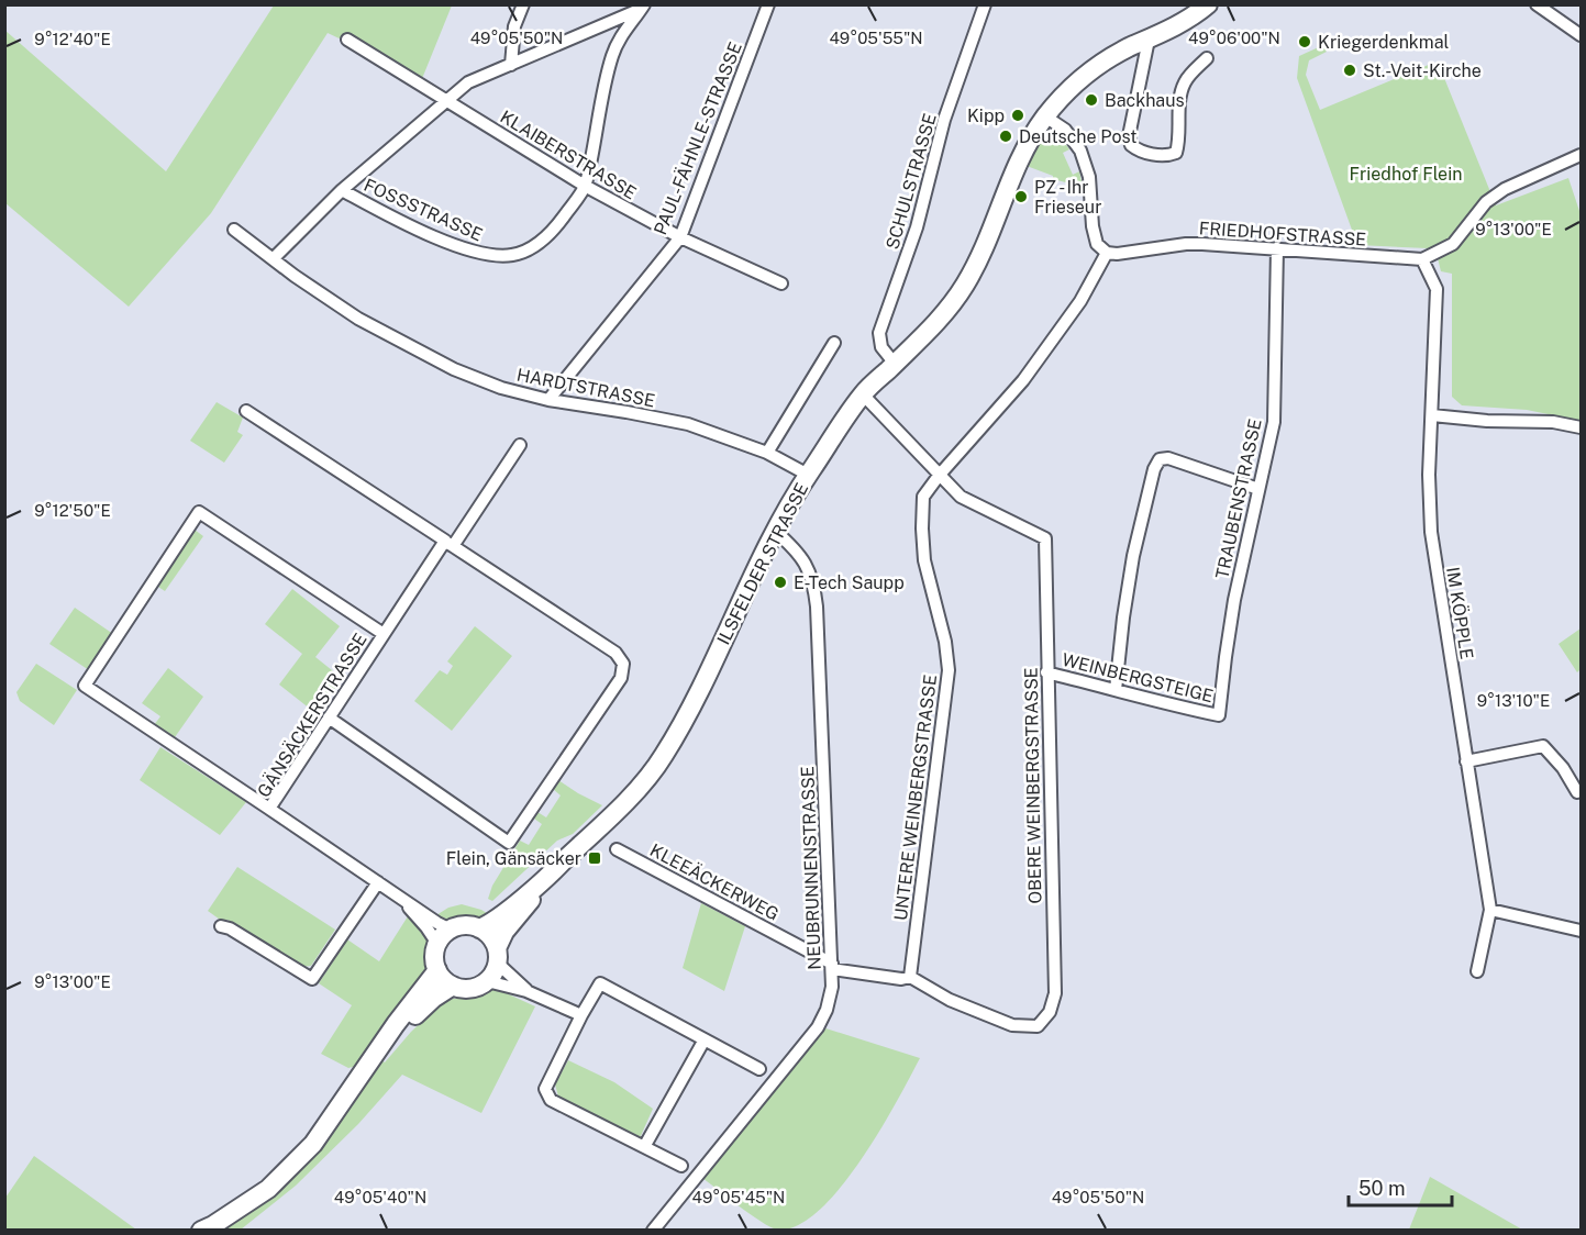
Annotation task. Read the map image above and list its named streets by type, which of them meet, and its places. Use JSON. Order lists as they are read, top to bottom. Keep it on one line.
{"streets":{"main road":["ILSFELDER STRASSE"],"street":["PAUL-FÄHNLE-STRASSE","KLAIBERSTRASSE","SCHULSTRASSE","FOSSSTRASSE","FRIEDHOFSTRASSE","HARDTSTRASSE","TRAUBENSTRASSE","IM KÖPPLE","WEINBERGSTEIGE","GÄNSÄCKERSTRASSE","OBERE WEINBERGSTRASSE","UNTERE WEINBERGSTRASSE","NEUBRUNNENSTRASSE","KLEEÄCKERWEG"]},"crossings":[["PAUL-FÄHNLE-STRASSE","KLAIBERSTRASSE"],["PAUL-FÄHNLE-STRASSE","HARDTSTRASSE"],["KLAIBERSTRASSE","FOSSSTRASSE"],["SCHULSTRASSE","ILSFELDER STRASSE"],["FRIEDHOFSTRASSE","TRAUBENSTRASSE"],["FRIEDHOFSTRASSE","IM KÖPPLE"],["FRIEDHOFSTRASSE","UNTERE WEINBERGSTRASSE"],["HARDTSTRASSE","ILSFELDER STRASSE"],["TRAUBENSTRASSE","WEINBERGSTEIGE"],["ILSFELDER STRASSE","GÄNSÄCKERSTRASSE"],["ILSFELDER STRASSE","NEUBRUNNENSTRASSE"],["WEINBERGSTEIGE","OBERE WEINBERGSTRASSE"],["OBERE WEINBERGSTRASSE","UNTERE WEINBERGSTRASSE"],["OBERE WEINBERGSTRASSE","KLEEÄCKERWEG"],["UNTERE WEINBERGSTRASSE","KLEEÄCKERWEG"],["NEUBRUNNENSTRASSE","KLEEÄCKERWEG"]],"parks":["Friedhof Flein"],"places":{"other":["Kriegerdenkmal","St.-Veit-Kirche","Backhaus","Kipp","Deutsche Post","PZ - Ihr Frieseur","E-Tech Saupp"],"transit":["Flein, Gänsäcker"]},"scale_bar":"50 m","coordinates":["49°05'50\"N","49°05'55\"N","49°06'00\"N","9°12'40\"E","9°13'00\"E","9°12'50\"E","9°13'10\"E","49°05'40\"N","49°05'45\"N"]}
